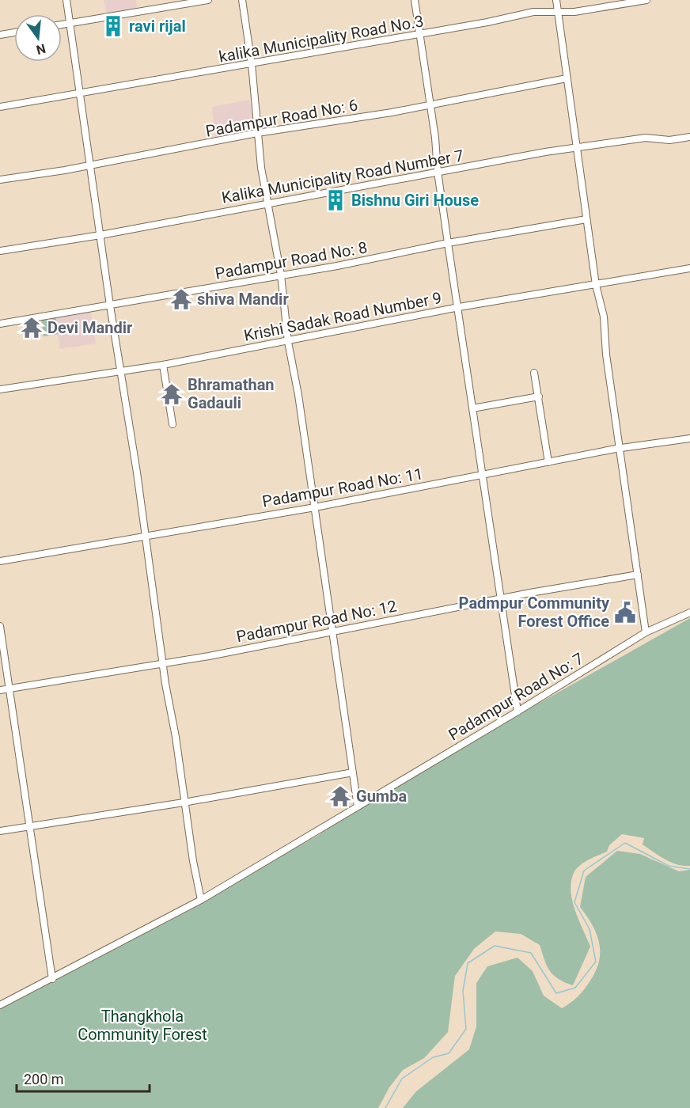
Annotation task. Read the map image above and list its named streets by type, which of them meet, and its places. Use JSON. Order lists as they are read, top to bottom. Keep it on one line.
{"streets":{"street":["kalika Municipality Road No.3","Padampur Road No: 6","Kalika Municipality Road Number 7","Padampur Road No: 8","Krishi Sadak Road Number 9","Padampur Road No: 11","Padampur Road No: 12","Padampur Road No: 7"]},"parks":["Thangkhola Community Forest"],"places":{"building":["ravi rijal","Bishnu Giri House"],"temple":["shiva Mandir","Devi Mandir","Bhramathan Gadauli","Gumba"],"public building":["Padmpur Community Forest Office"]},"scale_bar":"200 m","north":"bottom"}
